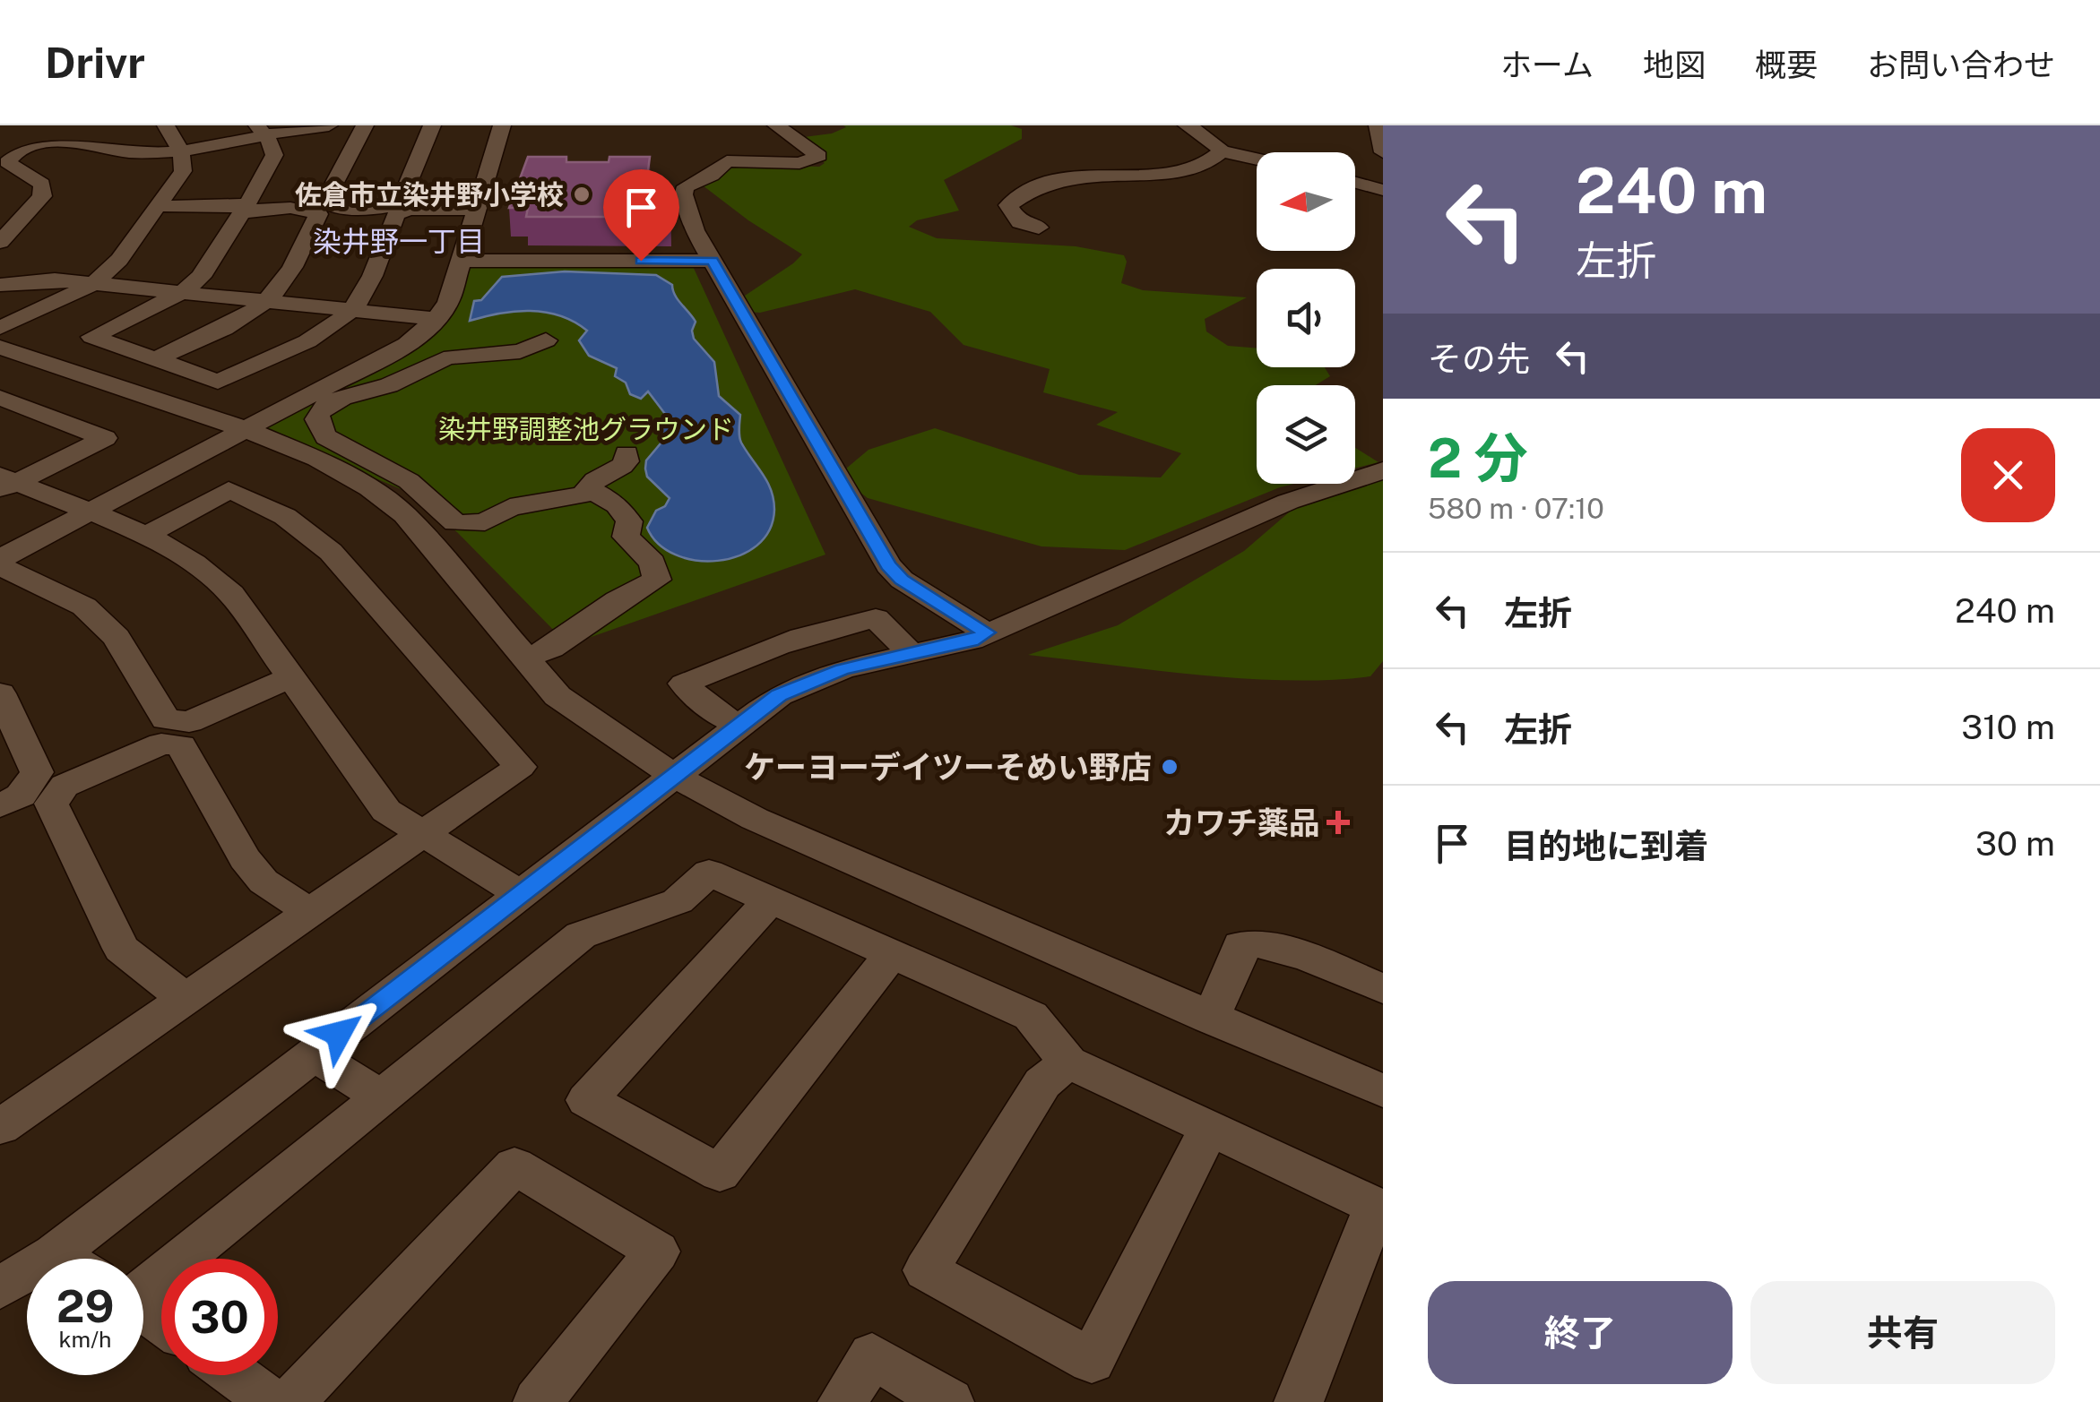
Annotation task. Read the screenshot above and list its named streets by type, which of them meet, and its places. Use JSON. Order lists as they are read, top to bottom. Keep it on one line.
{"districts":["染井野一丁目"],"parks":["染井野調整池グラウンド"],"places":{"other":["佐倉市立染井野小学校","ケーヨーデイツーそめい野店"],"health":["カワチ薬品"]},"north":"left","page":{"header":"Drivr","nav":["ホーム","地図","概要","お問い合わせ"],"turn":["240 m","左折"],"then":"その先","heading":["2 分","580 m · 07:10"],"list":[{"name":"左折","value":"240 m"},{"name":"左折","value":"310 m"},{"name":"目的地に到着","value":"30 m"}],"speed":"29 km/h","limit":"30","buttons":["終了","共有"]}}
